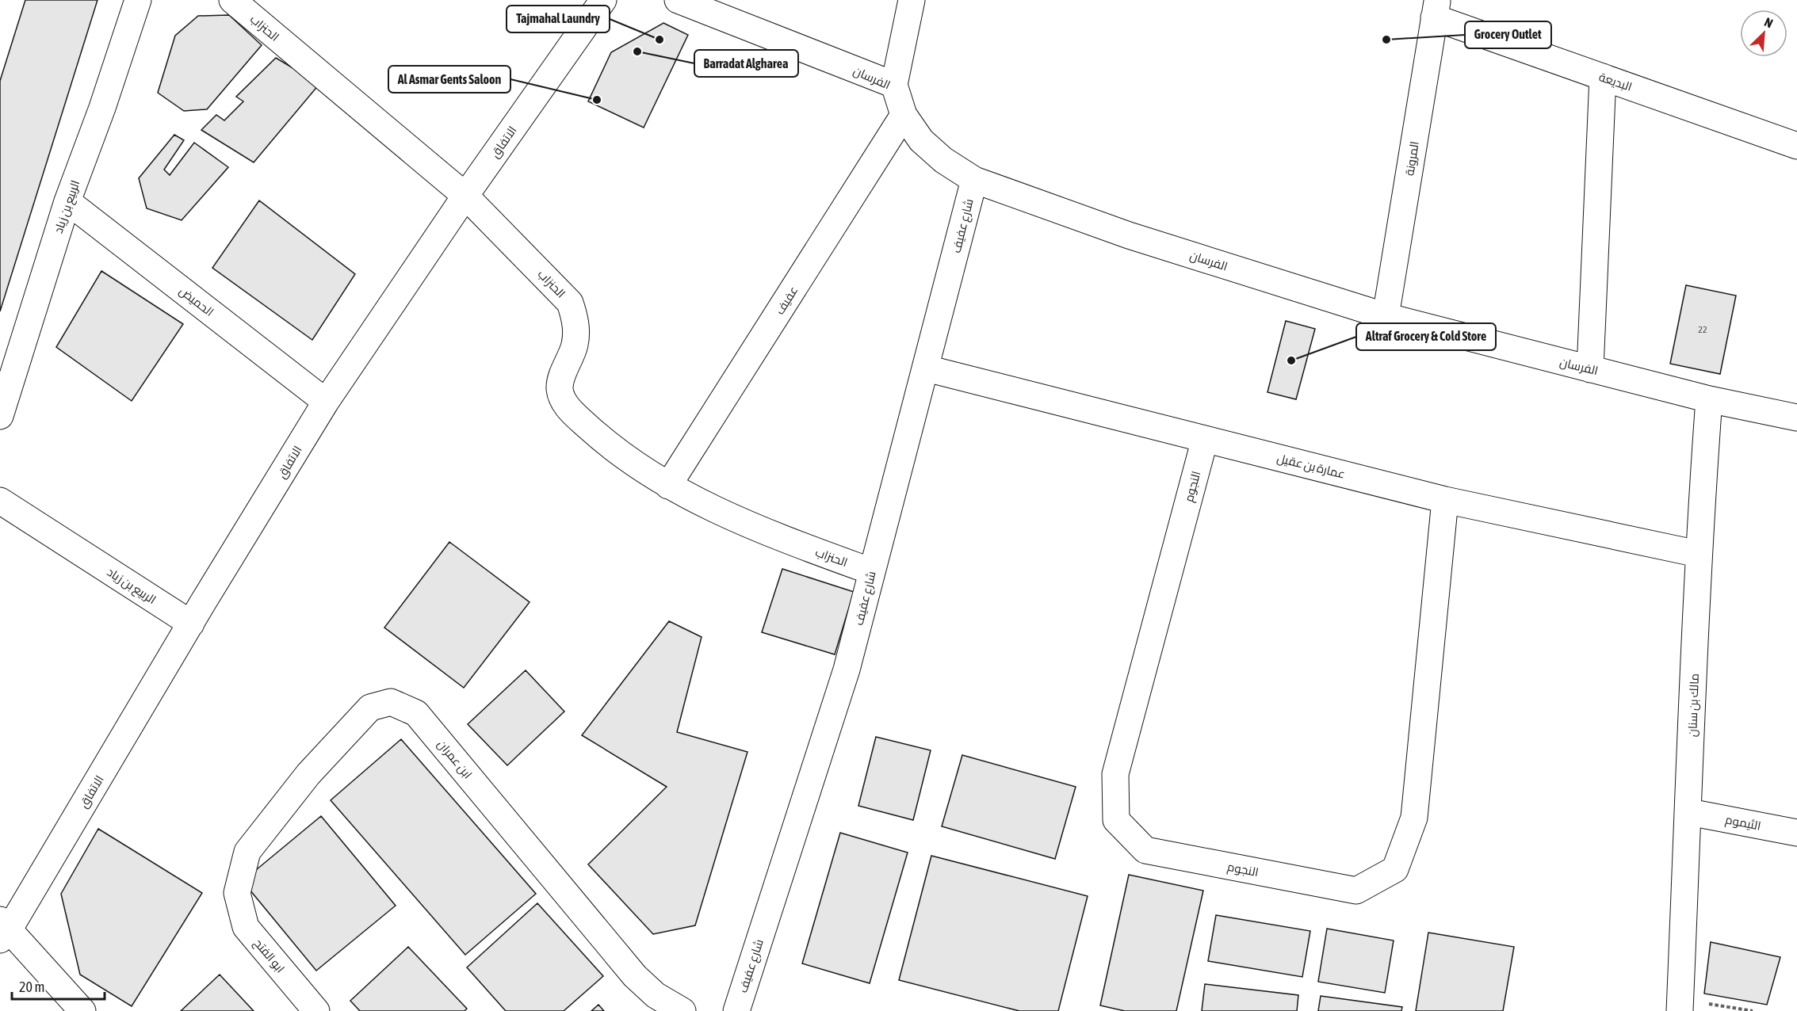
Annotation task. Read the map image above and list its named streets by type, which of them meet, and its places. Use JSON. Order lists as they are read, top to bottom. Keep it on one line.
{"streets":{"street":["الحنزاب","الفرسان","البديعة","الاتفاق","المرونة","الربيع بن زياد","شارع عفيف","عفيف","الحميض","عمارة بن عقيل","النجوم","مالك بن سنان","ابن عمران","الثيموم","ابو الفتح"]},"crossings":[["الحنزاب","الاتفاق"],["الحنزاب","شارع عفيف"],["الحنزاب","عفيف"],["الفرسان","المرونة"],["الفرسان","شارع عفيف"],["الفرسان","عفيف"],["الفرسان","مالك بن سنان"],["البديعة","المرونة"],["الاتفاق","الربيع بن زياد"],["الاتفاق","الحميض"],["الربيع بن زياد","الحميض"],["شارع عفيف","عمارة بن عقيل"],["عمارة بن عقيل","النجوم"],["عمارة بن عقيل","مالك بن سنان"],["مالك بن سنان","الثيموم"],["ابن عمران","ابو الفتح"]],"places":["Tajmahal Laundry","Grocery Outlet","Barradat Algharea","Al Asmar Gents Saloon","Altraf Grocery & Cold Store"],"house_numbers":["22"],"scale_bar":"20 m","north":"top right"}
